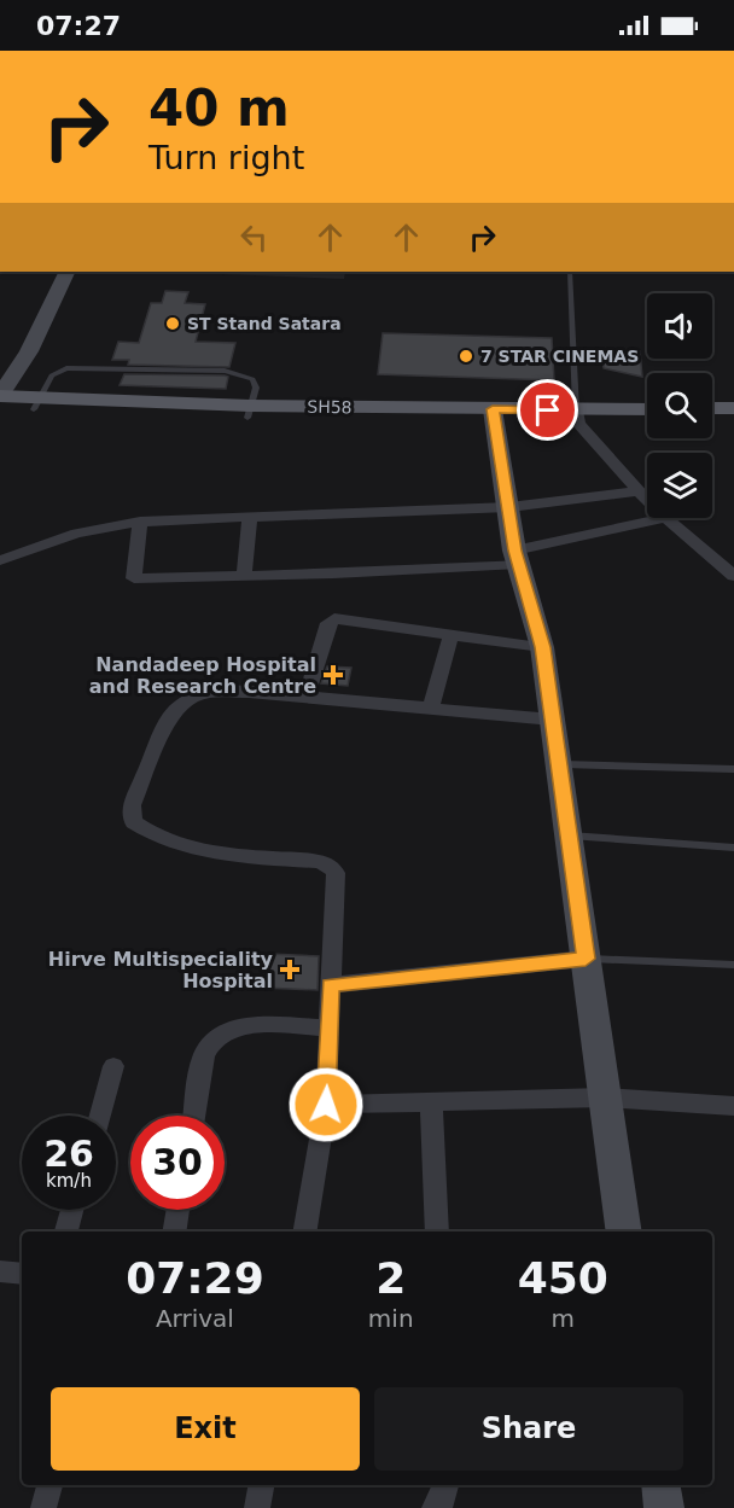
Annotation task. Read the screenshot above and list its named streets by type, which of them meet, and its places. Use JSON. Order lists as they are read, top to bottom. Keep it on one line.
{"streets":{"main road":["SH58"]},"places":{"other":["ST Stand Satara","7 STAR CINEMAS"],"health":["Nandadeep Hospital and Research Centre","Hirve Multispeciality Hospital"]},"page":{"status":"07:27","turn":["40 m","Turn right"],"speed":"26 km/h","limit":"30","eta":["07:29","Arrival","2","min","450","m"],"buttons":["Exit","Share"]}}
